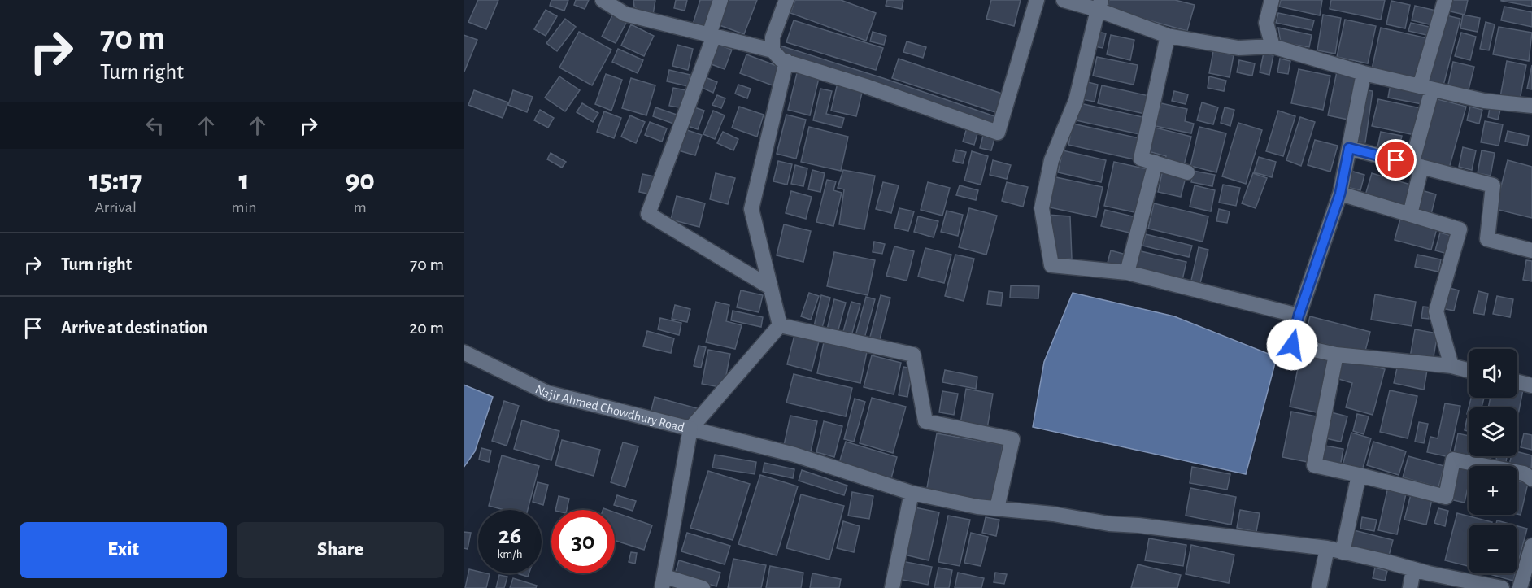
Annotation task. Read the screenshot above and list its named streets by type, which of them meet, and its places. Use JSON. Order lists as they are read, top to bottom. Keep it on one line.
{"streets":{"street":["Najir Ahmed Chowdhury Road"]},"page":{"turn":["70 m","Turn right"],"eta":["15:17","Arrival","1","min","90","m"],"list":[{"name":"Turn right","value":"70 m"},{"name":"Arrive at destination","value":"20 m"}],"map_buttons":["+","−"],"speed":"26 km/h","limit":"30","buttons":["Exit","Share"]}}
